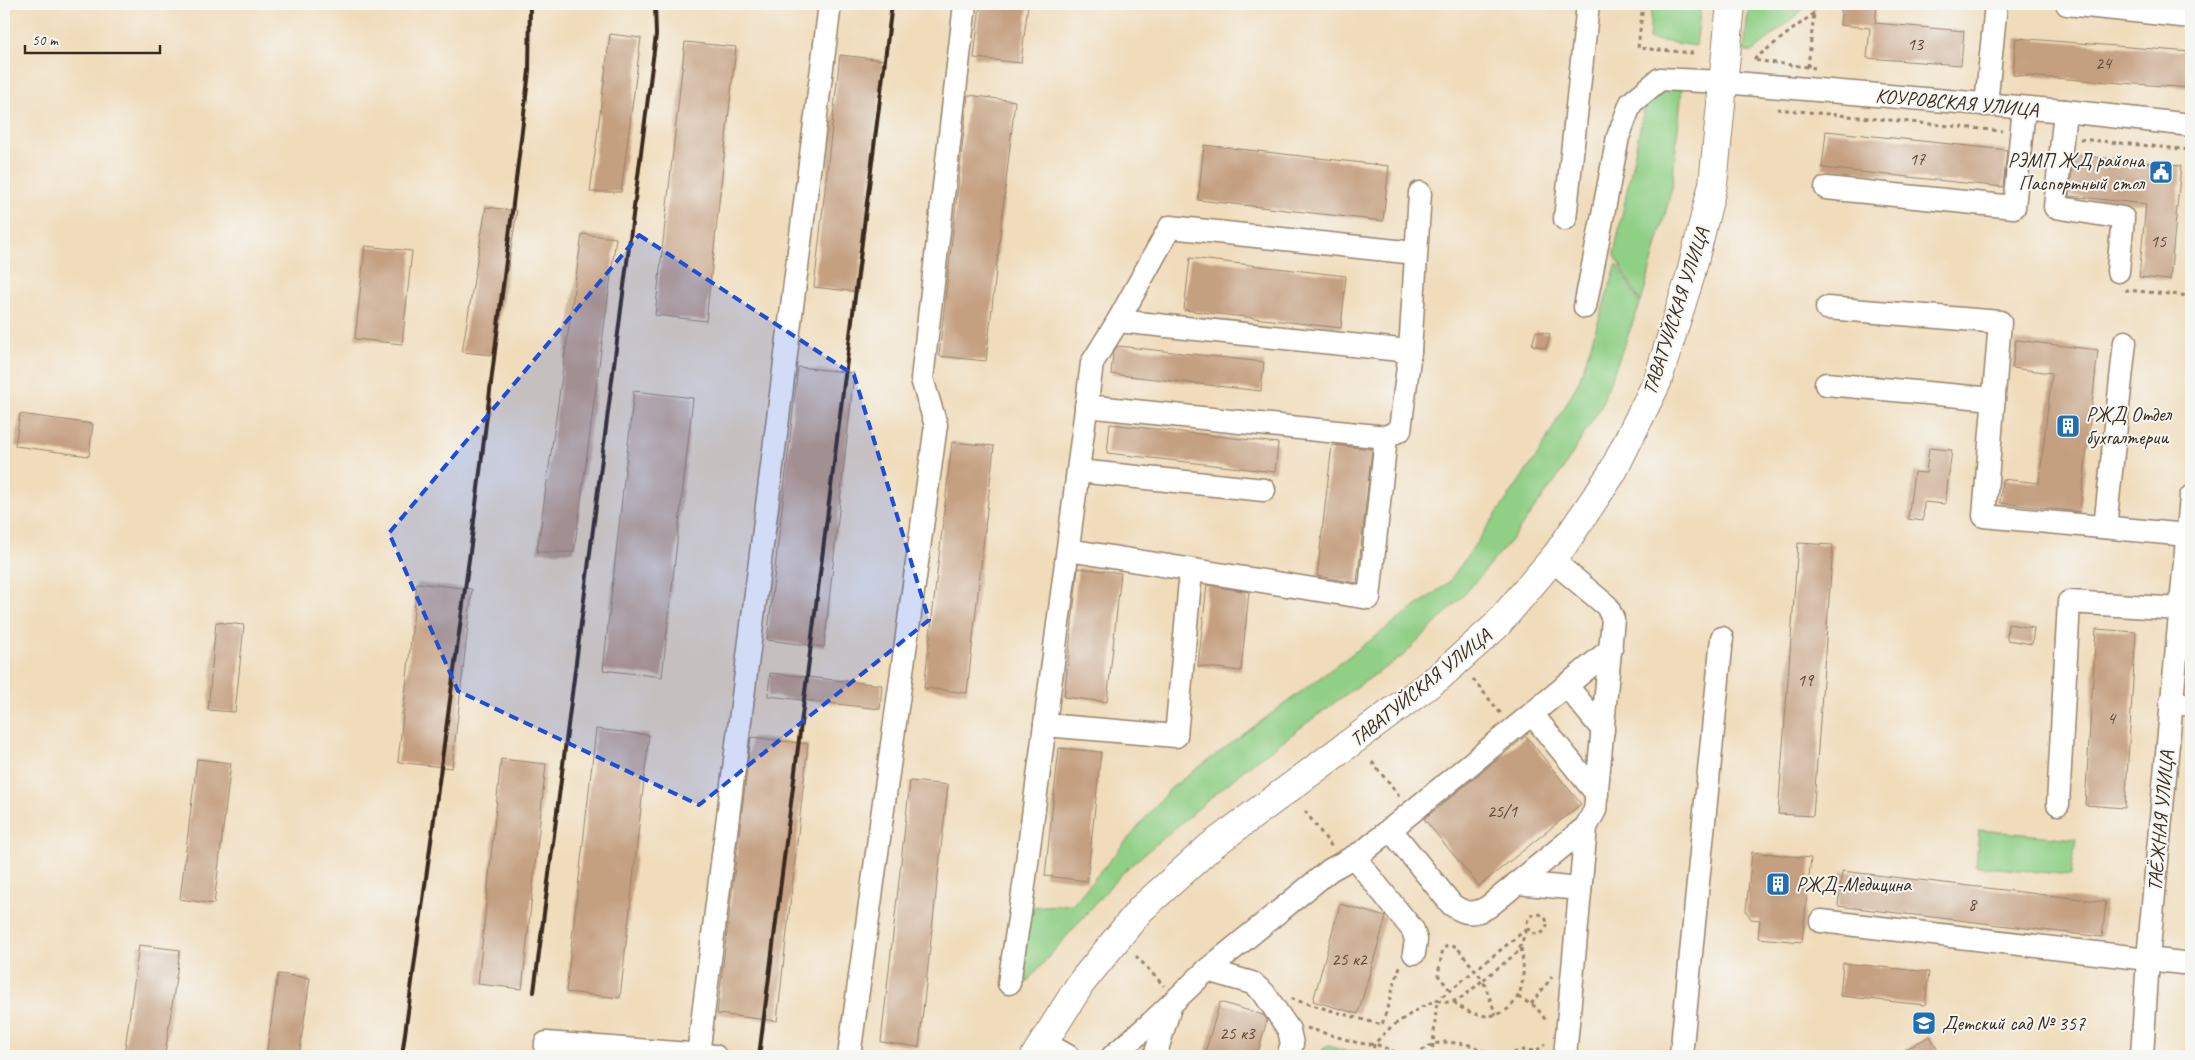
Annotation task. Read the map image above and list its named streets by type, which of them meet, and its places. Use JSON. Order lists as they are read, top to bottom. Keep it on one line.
{"streets":{"main road":["ТАВАТУЙСКАЯ УЛИЦА"],"street":["КОУРОВСКАЯ УЛИЦА","ТАЁЖНАЯ УЛИЦА"]},"crossings":[["КОУРОВСКАЯ УЛИЦА","ТАВАТУЙСКАЯ УЛИЦА"]],"places":{"public building":["РЭМП ЖД района Паспортный стол"],"building":["РЖД Отдел бухгалтерии","РЖД-Медицина"],"school or university":["Детский сад № 357"]},"house_numbers":["13","24","17","15","19","4","25/1","8","25 к2","25 к3"],"scale_bar":"50 m"}
